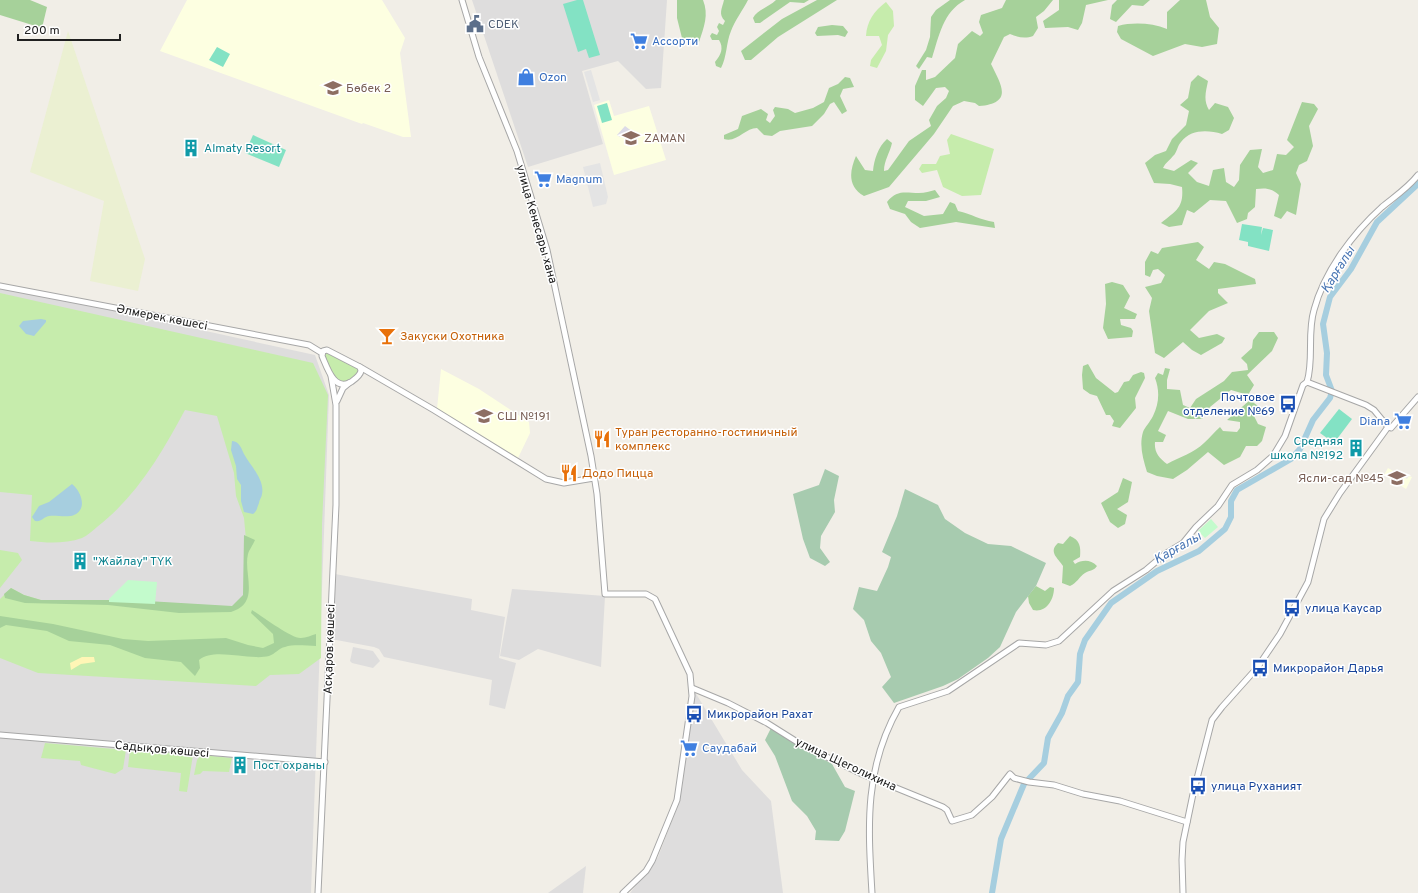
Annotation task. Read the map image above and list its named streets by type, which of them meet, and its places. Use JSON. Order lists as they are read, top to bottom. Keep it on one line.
{"streets":{"street":["улица Кенесары хана","Әлмерек көшесі","Асқаров көшесі","Садықов көшесі","улица Щеголихина"]},"crossings":[["Асқаров көшесі","Садықов көшесі"]],"water":["Қарғалы"],"places":{"public building":["CDEK"],"supermarket":["Ассорти","Magnum","Diana","Саудабай"],"shop":["Ozon"],"school or university":["Бөбек 2","ZAMAN","СШ №191","Ясли-сад №45"],"building":["Almaty Resort","Средняя школа №192","\"Жайлау\" ТҮК","Пост охраны"],"bar":["Закуски Охотника"],"bus stop":["Почтовое отделение №69","улица Каусар","Микрорайон Дарья","Микрорайон Рахат","улица Руханият"],"restaurant":["Туран ресторанно-гостиничный комплекс","Додо Пицца"]},"scale_bar":"200 m"}
